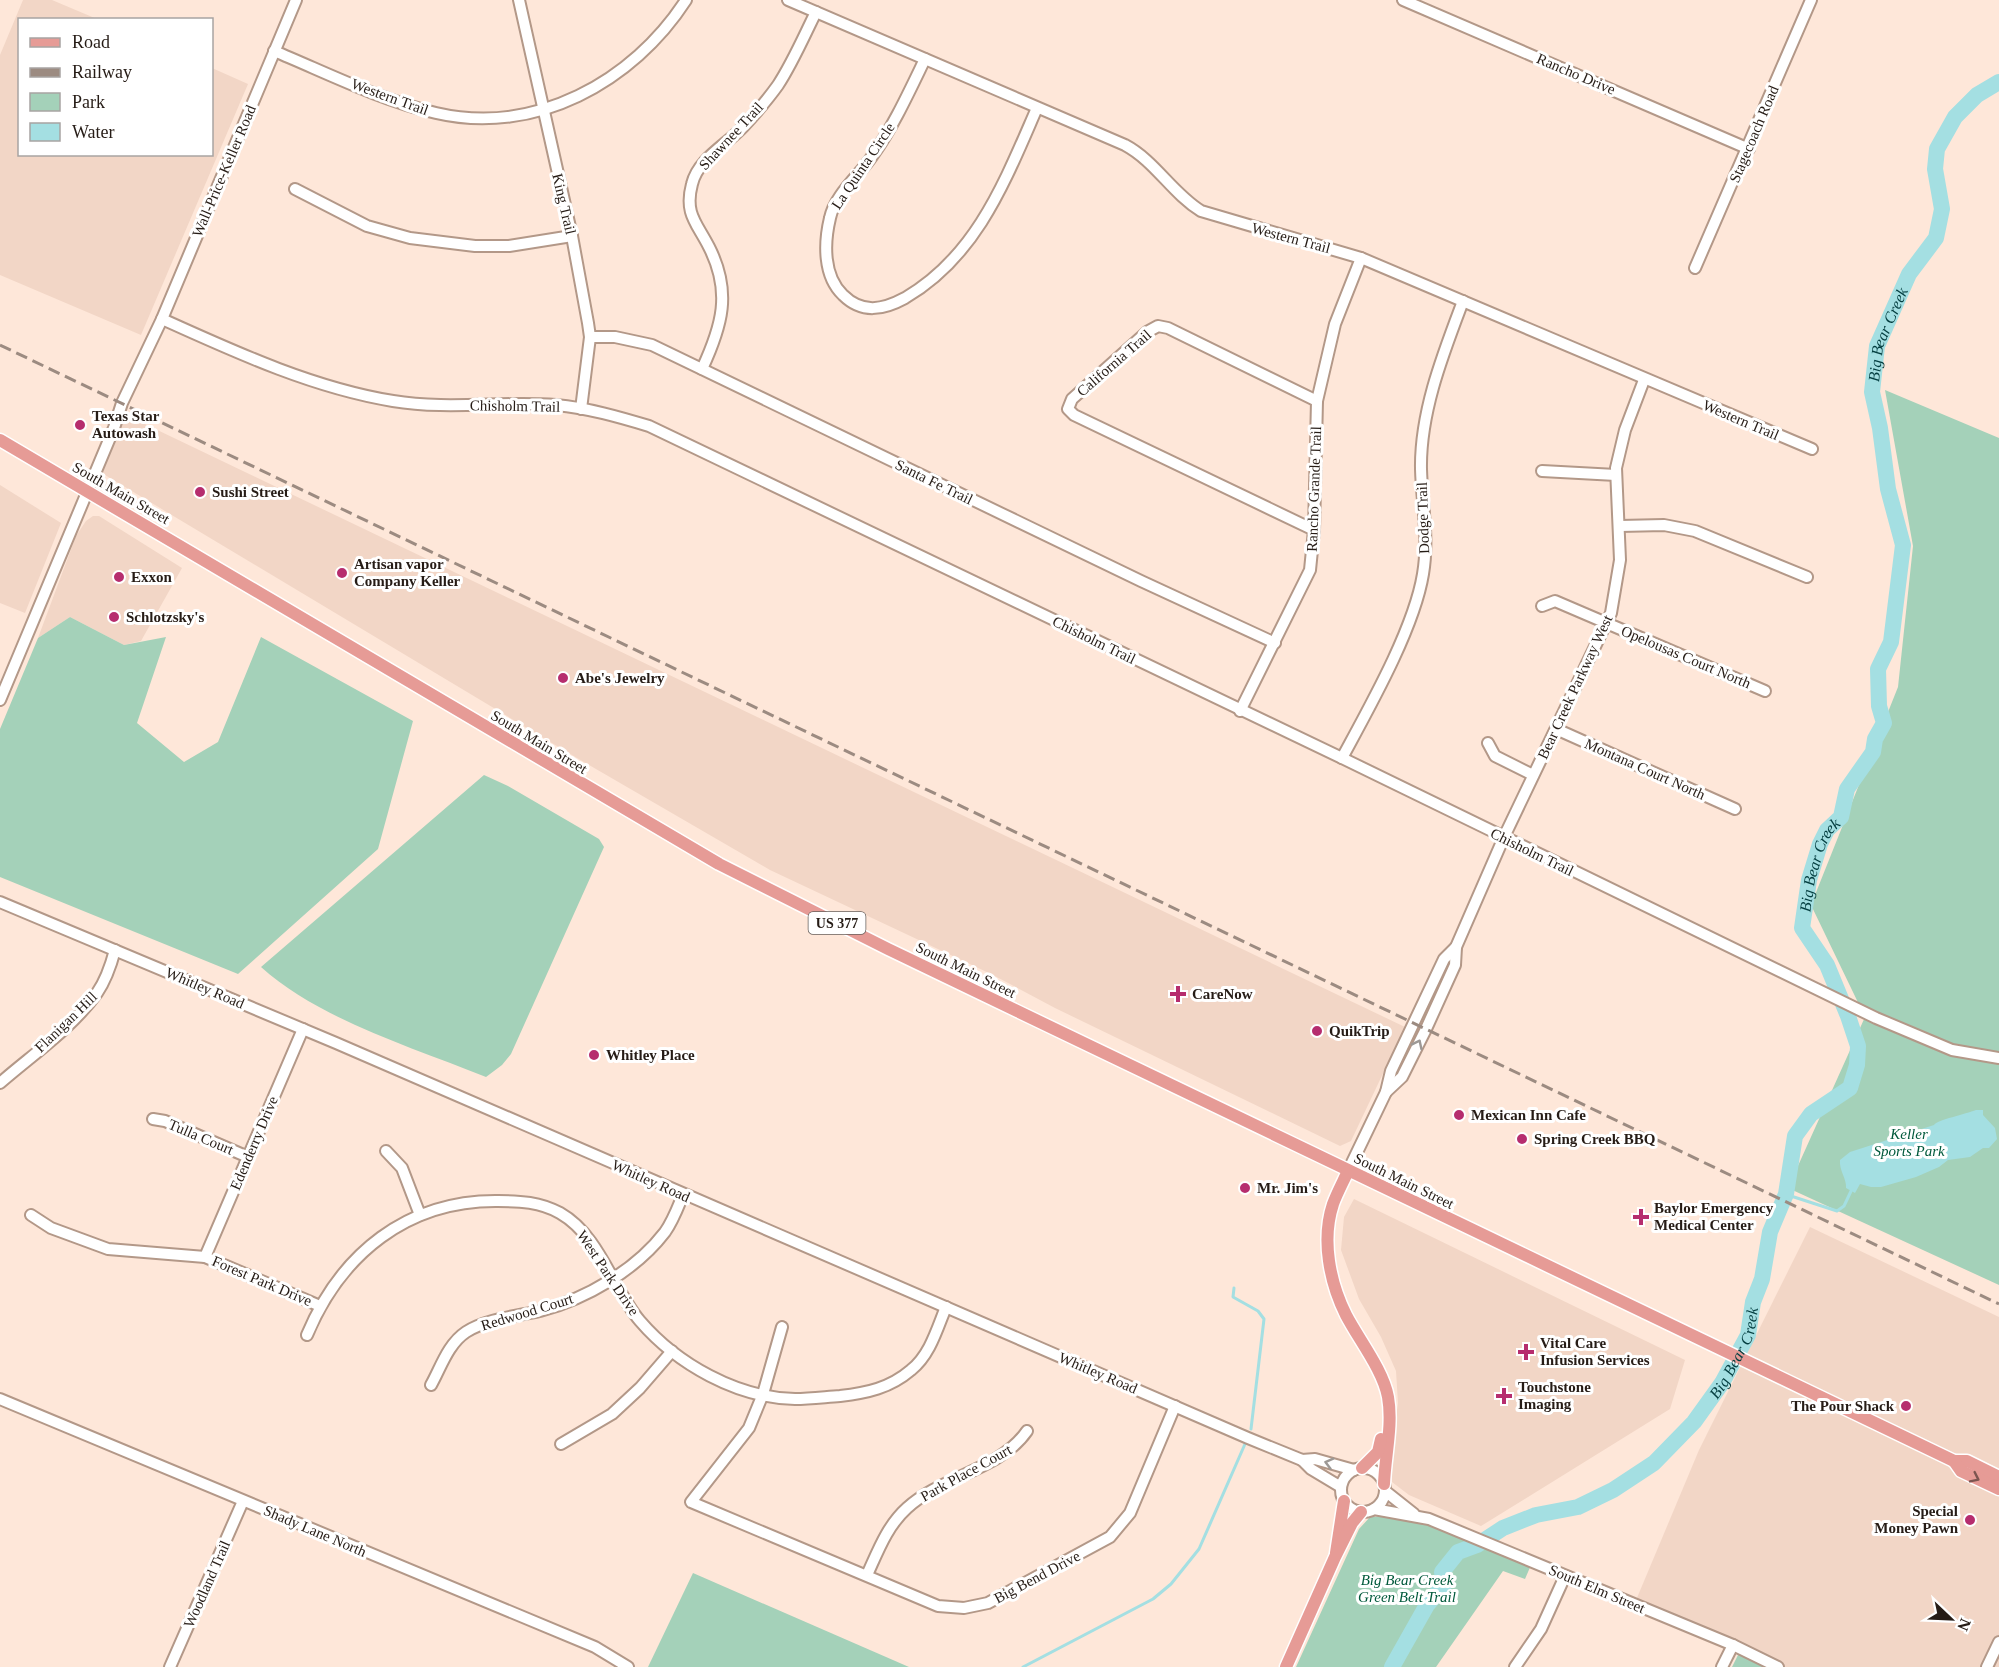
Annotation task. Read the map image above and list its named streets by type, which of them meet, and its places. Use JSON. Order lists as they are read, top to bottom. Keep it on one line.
{"streets":{"main road":["South Main Street","US 377"],"street":["Rancho Drive","Western Trail","Stagecoach Road","Shawnee Trail","La Quinta Circle","Wall-Price-Keller Road","King Trail","California Trail","Chisholm Trail","Santa Fe Trail","Rancho Grande Trail","Dodge Trail","Opelousas Court North","Bear Creek Parkway West","Montana Court North","Whitley Road","Flanigan Hill","Tulla Court","Edenderry Drive","West Park Drive","Forest Park Drive","Redwood Court","Park Place Court","Shady Lane North","Big Bend Drive","Woodland Trail","South Elm Street"]},"crossings":[["Rancho Drive","Stagecoach Road"],["Western Trail","Shawnee Trail"],["Western Trail","La Quinta Circle"],["Western Trail","Wall-Price-Keller Road"],["Western Trail","King Trail"],["Western Trail","Rancho Grande Trail"],["Western Trail","Dodge Trail"],["Western Trail","Bear Creek Parkway West"],["Shawnee Trail","Santa Fe Trail"],["Wall-Price-Keller Road","Chisholm Trail"],["Wall-Price-Keller Road","South Main Street"],["King Trail","Chisholm Trail"],["King Trail","Santa Fe Trail"],["California Trail","Rancho Grande Trail"],["Chisholm Trail","Rancho Grande Trail"],["Chisholm Trail","Dodge Trail"],["Chisholm Trail","Bear Creek Parkway West"],["Santa Fe Trail","Rancho Grande Trail"],["South Main Street","Bear Creek Parkway West"],["Opelousas Court North","Bear Creek Parkway West"],["Bear Creek Parkway West","Montana Court North"],["Whitley Road","Flanigan Hill"],["Whitley Road","Edenderry Drive"],["Whitley Road","West Park Drive"],["Whitley Road","Redwood Court"],["Whitley Road","Big Bend Drive"],["Whitley Road","South Elm Street"],["Tulla Court","Edenderry Drive"],["Edenderry Drive","Forest Park Drive"],["West Park Drive","Forest Park Drive"],["West Park Drive","Redwood Court"],["West Park Drive","Big Bend Drive"],["Park Place Court","Big Bend Drive"],["Shady Lane North","Woodland Trail"]],"water":["Big Bear Creek"],"parks":["Keller Sports Park","Big Bear Creek Green Belt Trail"],"places":{"other":["Texas Star Autowash","Sushi Street","Artisan vapor Company Keller","Exxon","Schlotzsky's","Abe's Jewelry","QuikTrip","Whitley Place","Mexican Inn Cafe","Spring Creek BBQ","Mr. Jim's","The Pour Shack","Special Money Pawn"],"health":["CareNow","Baylor Emergency Medical Center","Vital Care Infusion Services","Touchstone Imaging"]},"legend":["Road","Railway","Park","Water"],"north":"bottom right"}
